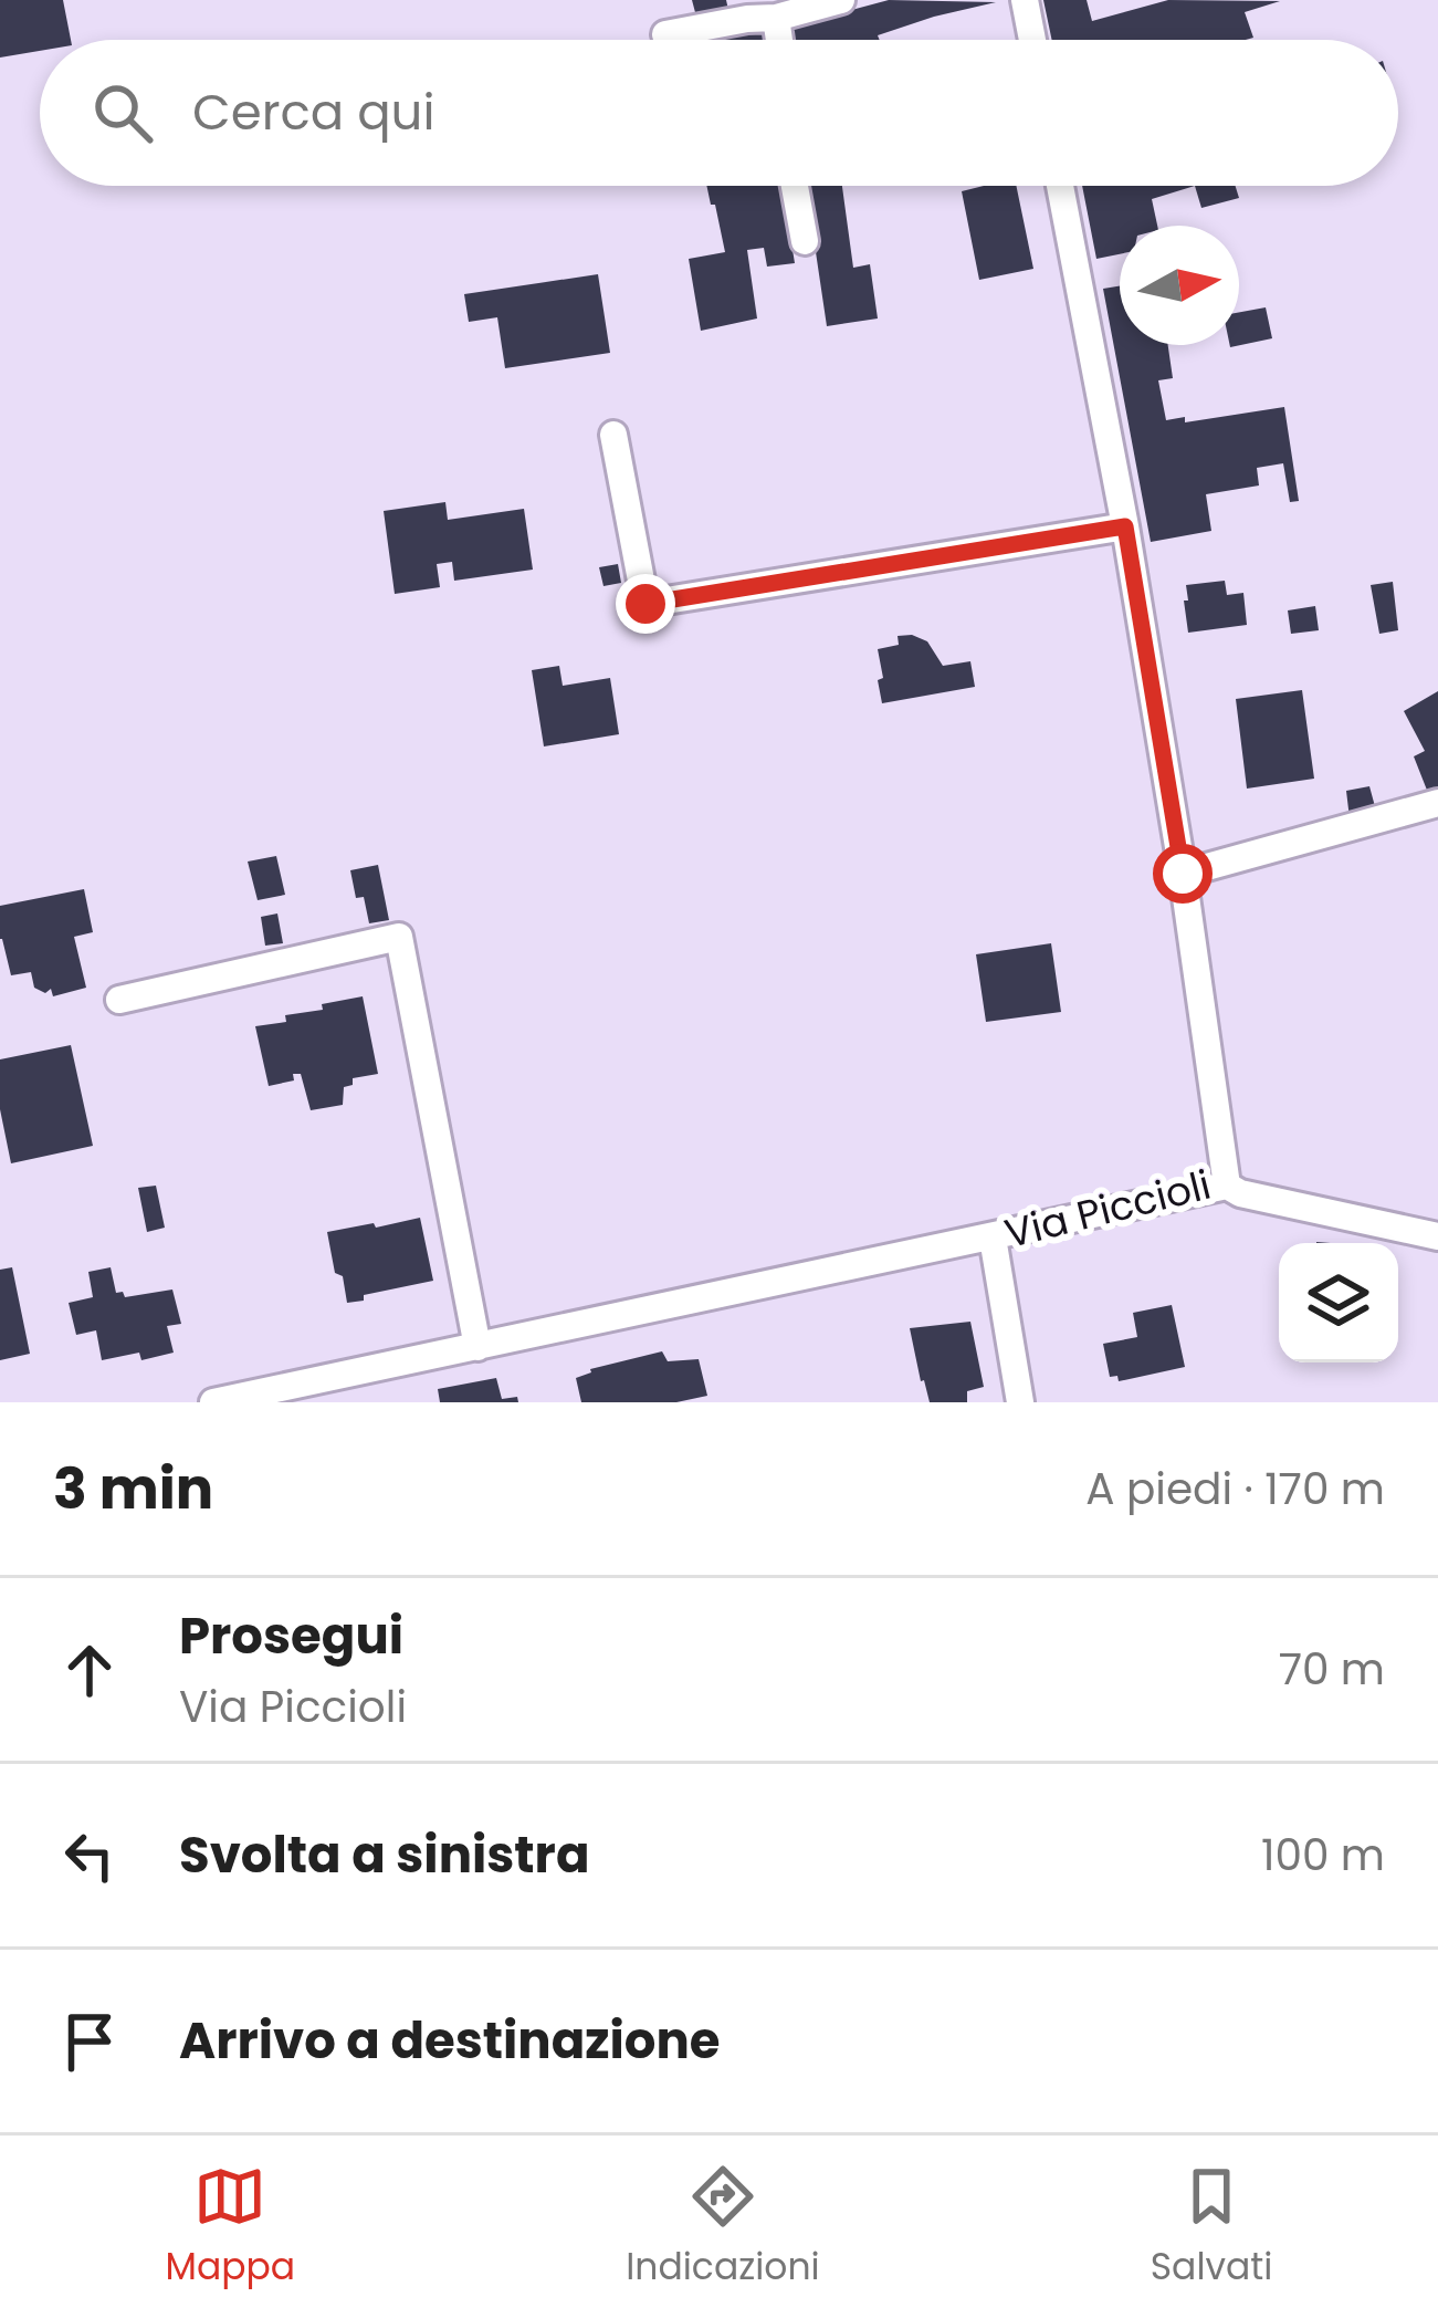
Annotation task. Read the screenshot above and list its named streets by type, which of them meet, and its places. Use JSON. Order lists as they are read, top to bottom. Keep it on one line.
{"streets":{"street":["Via Piccioli"]},"north":"right","page":{"search":"Cerca qui","heading":["3 min","A piedi · 170 m"],"list":[["Prosegui","Via Piccioli","70 m"],["Svolta a sinistra","100 m"],"Arrivo a destinazione"],"nav":["Mappa","Indicazioni","Salvati"]}}
